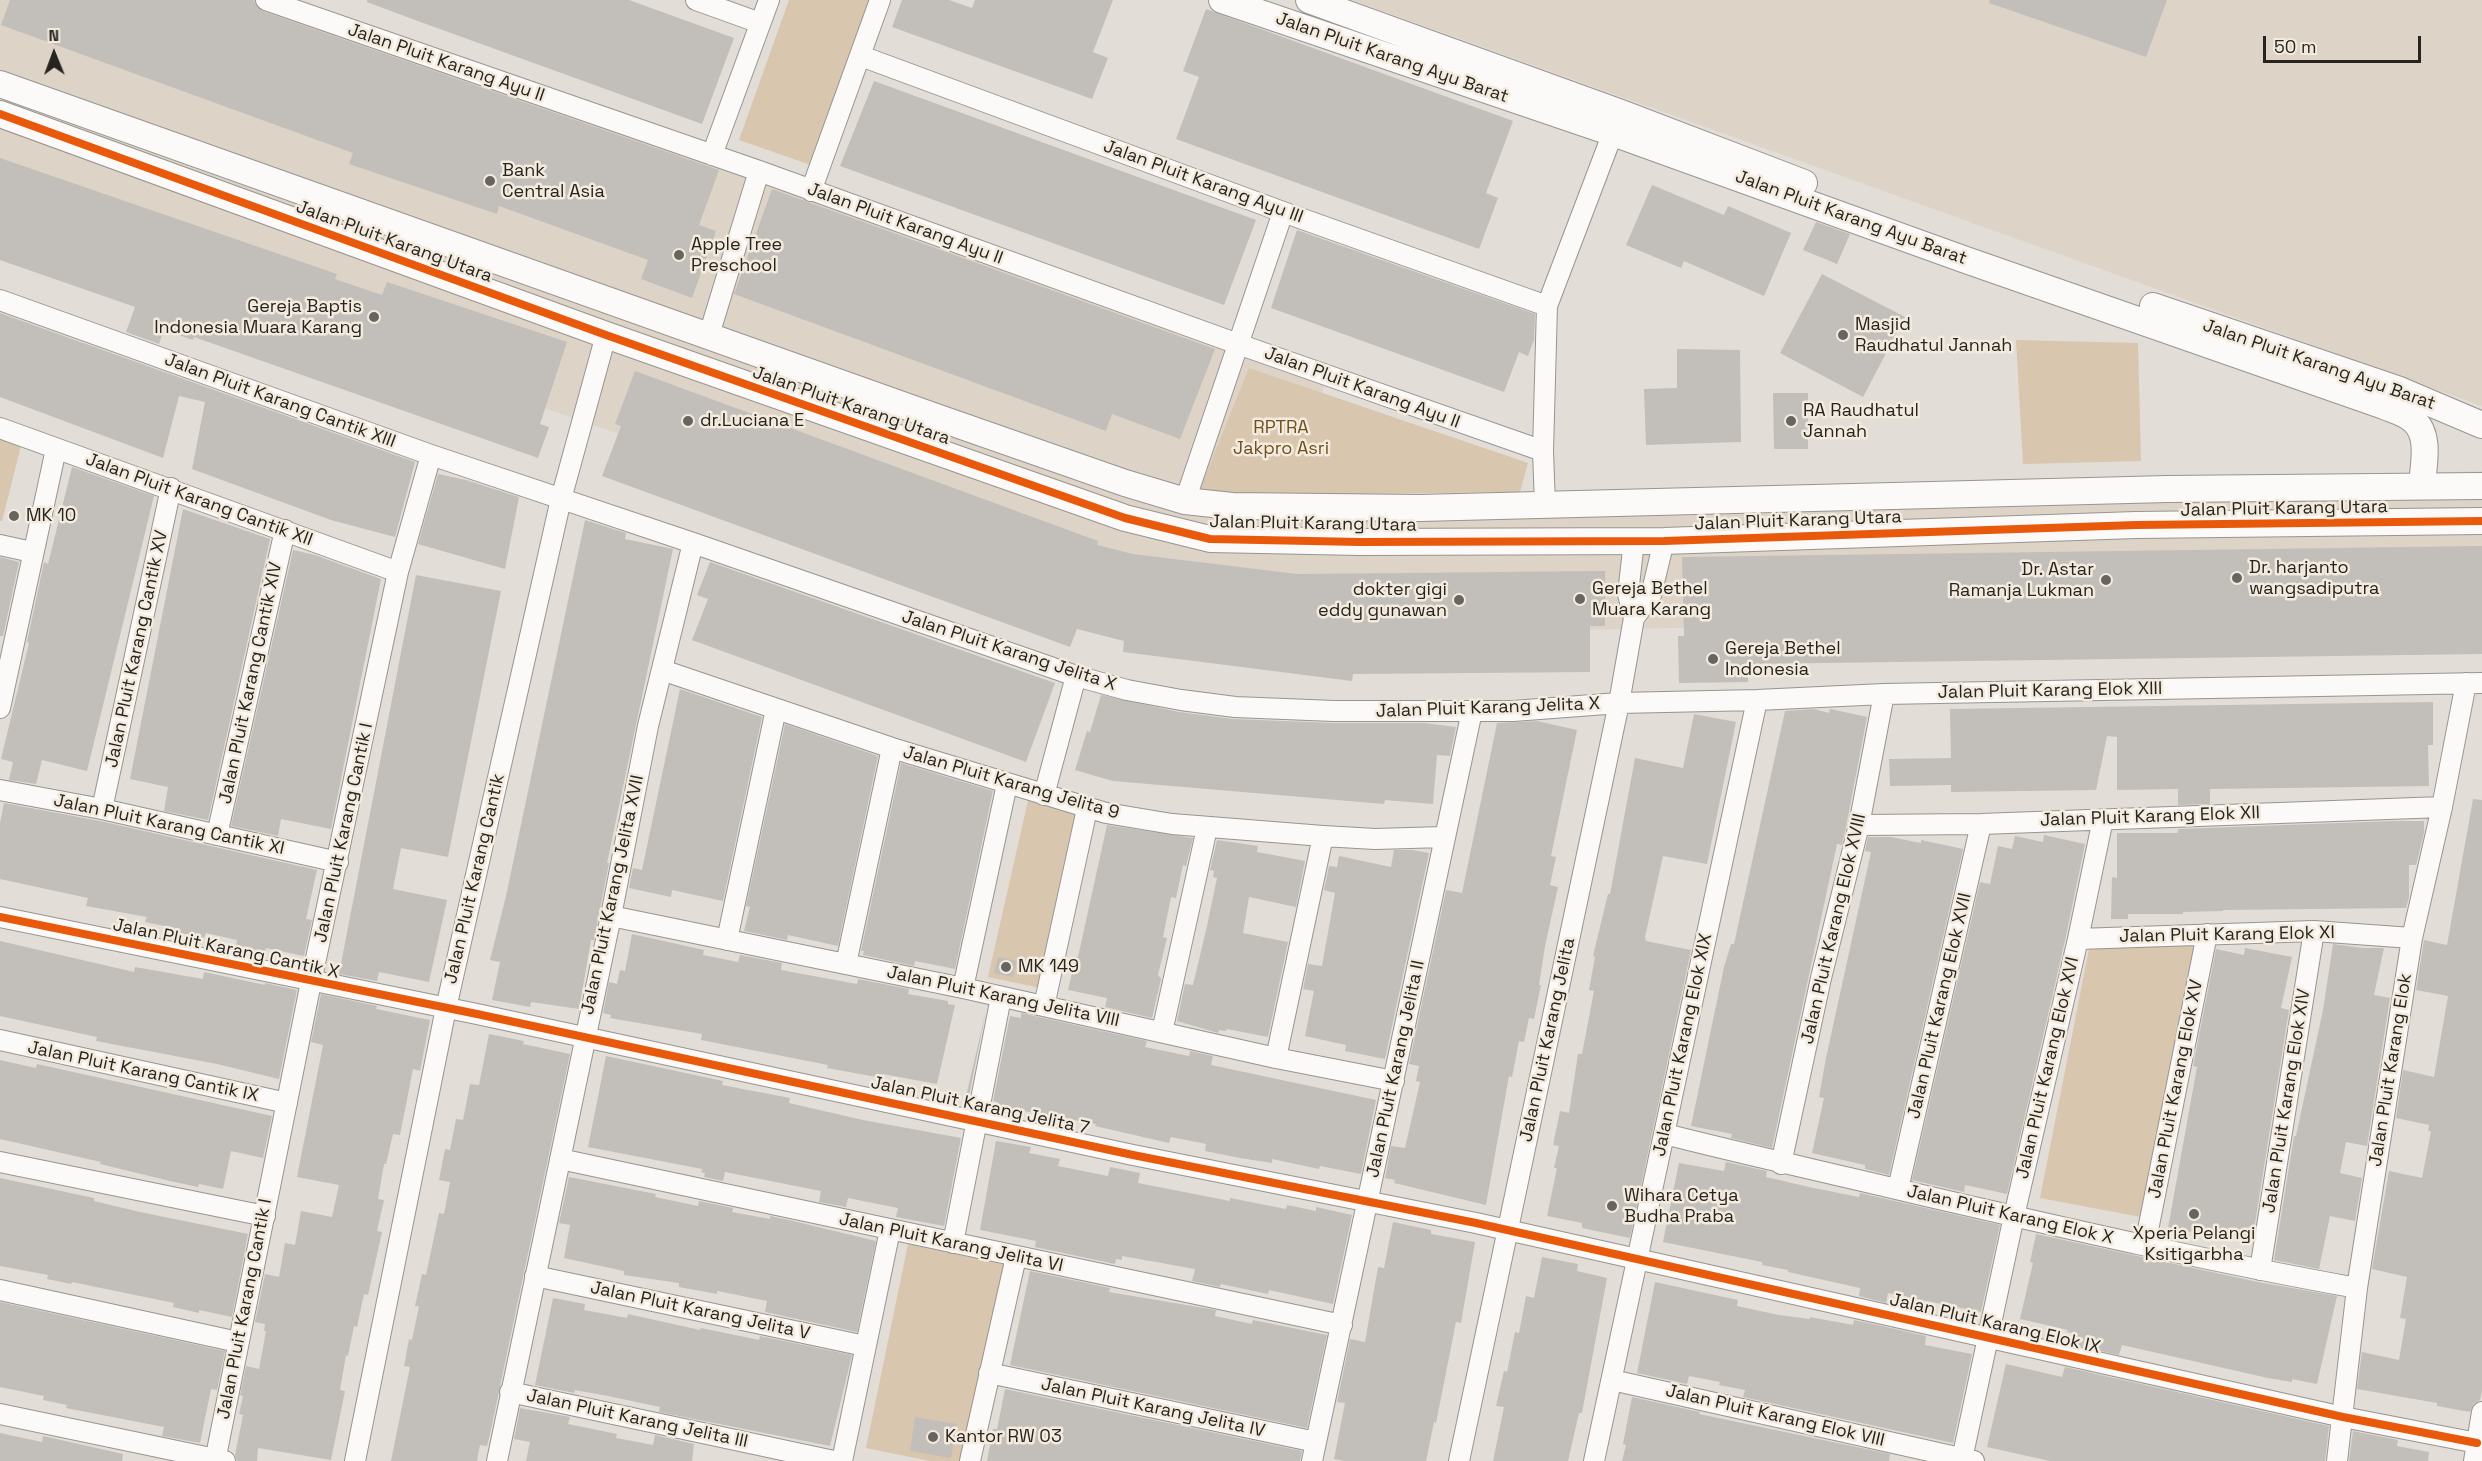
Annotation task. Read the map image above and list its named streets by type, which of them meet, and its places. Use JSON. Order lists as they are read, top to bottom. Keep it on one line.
{"streets":{"street":["Jalan Pluit Karang Ayu Barat","Jalan Pluit Karang Ayu II","Jalan Pluit Karang Ayu III","Jalan Pluit Karang Utara","Jalan Pluit Karang Cantik XIII","Jalan Pluit Karang Cantik XII","Jalan Pluit Karang Cantik XV","Jalan Pluit Karang Jelita X","Jalan Pluit Karang Cantik XIV","Jalan Pluit Karang Elok XIII","Jalan Pluit Karang Jelita 9","Jalan Pluit Karang Elok XII","Jalan Pluit Karang Cantik XI","Jalan Pluit Karang Cantik I","Jalan Pluit Karang Cantik","Jalan Pluit Karang Jelita XVII","Jalan Pluit Karang Elok XVIII","Jalan Pluit Karang Elok XI","Jalan Pluit Karang Cantik X","Jalan Pluit Karang Jelita VIII","Jalan Pluit Karang Elok XVII","Jalan Pluit Karang Jelita","Jalan Pluit Karang Elok XIX","Jalan Pluit Karang Elok XVI","Jalan Pluit Karang Jelita II","Jalan Pluit Karang Elok","Jalan Pluit Karang Cantik IX","Jalan Pluit Karang Elok XV","Jalan Pluit Karang Elok XIV","Jalan Pluit Karang Jelita 7","Jalan Pluit Karang Elok X","Jalan Pluit Karang Jelita VI","Jalan Pluit Karang Jelita V","Jalan Pluit Karang Elok IX","Jalan Pluit Karang Jelita IV","Jalan Pluit Karang Elok VIII","Jalan Pluit Karang Jelita III"]},"crossings":[["Jalan Pluit Karang Ayu Barat","Jalan Pluit Karang Utara"],["Jalan Pluit Karang Utara","Jalan Pluit Karang Cantik"],["Jalan Pluit Karang Utara","Jalan Pluit Karang Jelita"],["Jalan Pluit Karang Cantik XIII","Jalan Pluit Karang Jelita X"],["Jalan Pluit Karang Cantik XIII","Jalan Pluit Karang Cantik I"],["Jalan Pluit Karang Cantik XIII","Jalan Pluit Karang Cantik"],["Jalan Pluit Karang Cantik XII","Jalan Pluit Karang Cantik XV"],["Jalan Pluit Karang Cantik XII","Jalan Pluit Karang Cantik XIV"],["Jalan Pluit Karang Cantik XII","Jalan Pluit Karang Cantik I"],["Jalan Pluit Karang Cantik XV","Jalan Pluit Karang Cantik XI"],["Jalan Pluit Karang Jelita X","Jalan Pluit Karang Elok XIII"],["Jalan Pluit Karang Jelita X","Jalan Pluit Karang Cantik"],["Jalan Pluit Karang Jelita X","Jalan Pluit Karang Jelita XVII"],["Jalan Pluit Karang Jelita X","Jalan Pluit Karang Jelita"],["Jalan Pluit Karang Jelita X","Jalan Pluit Karang Jelita II"],["Jalan Pluit Karang Cantik XIV","Jalan Pluit Karang Cantik XI"],["Jalan Pluit Karang Elok XIII","Jalan Pluit Karang Elok XVIII"],["Jalan Pluit Karang Elok XIII","Jalan Pluit Karang Jelita"],["Jalan Pluit Karang Elok XIII","Jalan Pluit Karang Elok XIX"],["Jalan Pluit Karang Elok XIII","Jalan Pluit Karang Elok"],["Jalan Pluit Karang Jelita 9","Jalan Pluit Karang Jelita XVII"],["Jalan Pluit Karang Jelita 9","Jalan Pluit Karang Jelita II"],["Jalan Pluit Karang Elok XII","Jalan Pluit Karang Elok XVIII"],["Jalan Pluit Karang Elok XII","Jalan Pluit Karang Elok XVII"],["Jalan Pluit Karang Elok XII","Jalan Pluit Karang Elok XVI"],["Jalan Pluit Karang Elok XII","Jalan Pluit Karang Elok"],["Jalan Pluit Karang Cantik XI","Jalan Pluit Karang Cantik I"],["Jalan Pluit Karang Cantik I","Jalan Pluit Karang Cantik X"],["Jalan Pluit Karang Cantik I","Jalan Pluit Karang Cantik IX"],["Jalan Pluit Karang Cantik","Jalan Pluit Karang Cantik X"],["Jalan Pluit Karang Cantik","Jalan Pluit Karang Jelita 7"],["Jalan Pluit Karang Jelita XVII","Jalan Pluit Karang Jelita VIII"],["Jalan Pluit Karang Jelita XVII","Jalan Pluit Karang Jelita 7"],["Jalan Pluit Karang Jelita XVII","Jalan Pluit Karang Jelita VI"],["Jalan Pluit Karang Jelita XVII","Jalan Pluit Karang Jelita V"],["Jalan Pluit Karang Jelita XVII","Jalan Pluit Karang Jelita III"],["Jalan Pluit Karang Elok XVIII","Jalan Pluit Karang Elok X"],["Jalan Pluit Karang Elok XI","Jalan Pluit Karang Elok XVI"],["Jalan Pluit Karang Elok XI","Jalan Pluit Karang Elok"],["Jalan Pluit Karang Elok XI","Jalan Pluit Karang Elok XV"],["Jalan Pluit Karang Elok XI","Jalan Pluit Karang Elok XIV"],["Jalan Pluit Karang Cantik X","Jalan Pluit Karang Jelita 7"],["Jalan Pluit Karang Jelita VIII","Jalan Pluit Karang Jelita II"],["Jalan Pluit Karang Elok XVII","Jalan Pluit Karang Elok X"],["Jalan Pluit Karang Jelita","Jalan Pluit Karang Jelita 7"],["Jalan Pluit Karang Jelita","Jalan Pluit Karang Elok IX"],["Jalan Pluit Karang Elok XIX","Jalan Pluit Karang Elok X"],["Jalan Pluit Karang Elok XIX","Jalan Pluit Karang Elok IX"],["Jalan Pluit Karang Elok XIX","Jalan Pluit Karang Elok VIII"],["Jalan Pluit Karang Elok XVI","Jalan Pluit Karang Elok X"],["Jalan Pluit Karang Elok XVI","Jalan Pluit Karang Elok IX"],["Jalan Pluit Karang Elok XVI","Jalan Pluit Karang Elok VIII"],["Jalan Pluit Karang Jelita II","Jalan Pluit Karang Jelita 7"],["Jalan Pluit Karang Jelita II","Jalan Pluit Karang Jelita VI"],["Jalan Pluit Karang Jelita II","Jalan Pluit Karang Jelita IV"],["Jalan Pluit Karang Elok","Jalan Pluit Karang Elok X"],["Jalan Pluit Karang Elok","Jalan Pluit Karang Elok IX"],["Jalan Pluit Karang Elok XV","Jalan Pluit Karang Elok X"],["Jalan Pluit Karang Elok XIV","Jalan Pluit Karang Elok X"],["Jalan Pluit Karang Jelita 7","Jalan Pluit Karang Elok IX"]],"parks":["RPTRA Jakpro Asri"],"places":["Bank Central Asia","Apple Tree Preschool","Gereja Baptis Indonesia Muara Karang","Masjid Raudhatul Jannah","dr.Luciana E","RA Raudhatul Jannah","MK 10","Dr. harjanto wangsadiputra","Dr. Astar Ramanja Lukman","Gereja Bethel Muara Karang","dokter gigi eddy gunawan","Gereja Bethel Indonesia","MK 149","Wihara Cetya Budha Praba","Xperia Pelangi Ksitigarbha","Kantor RW 03"],"scale_bar":"50 m","north":"top"}
